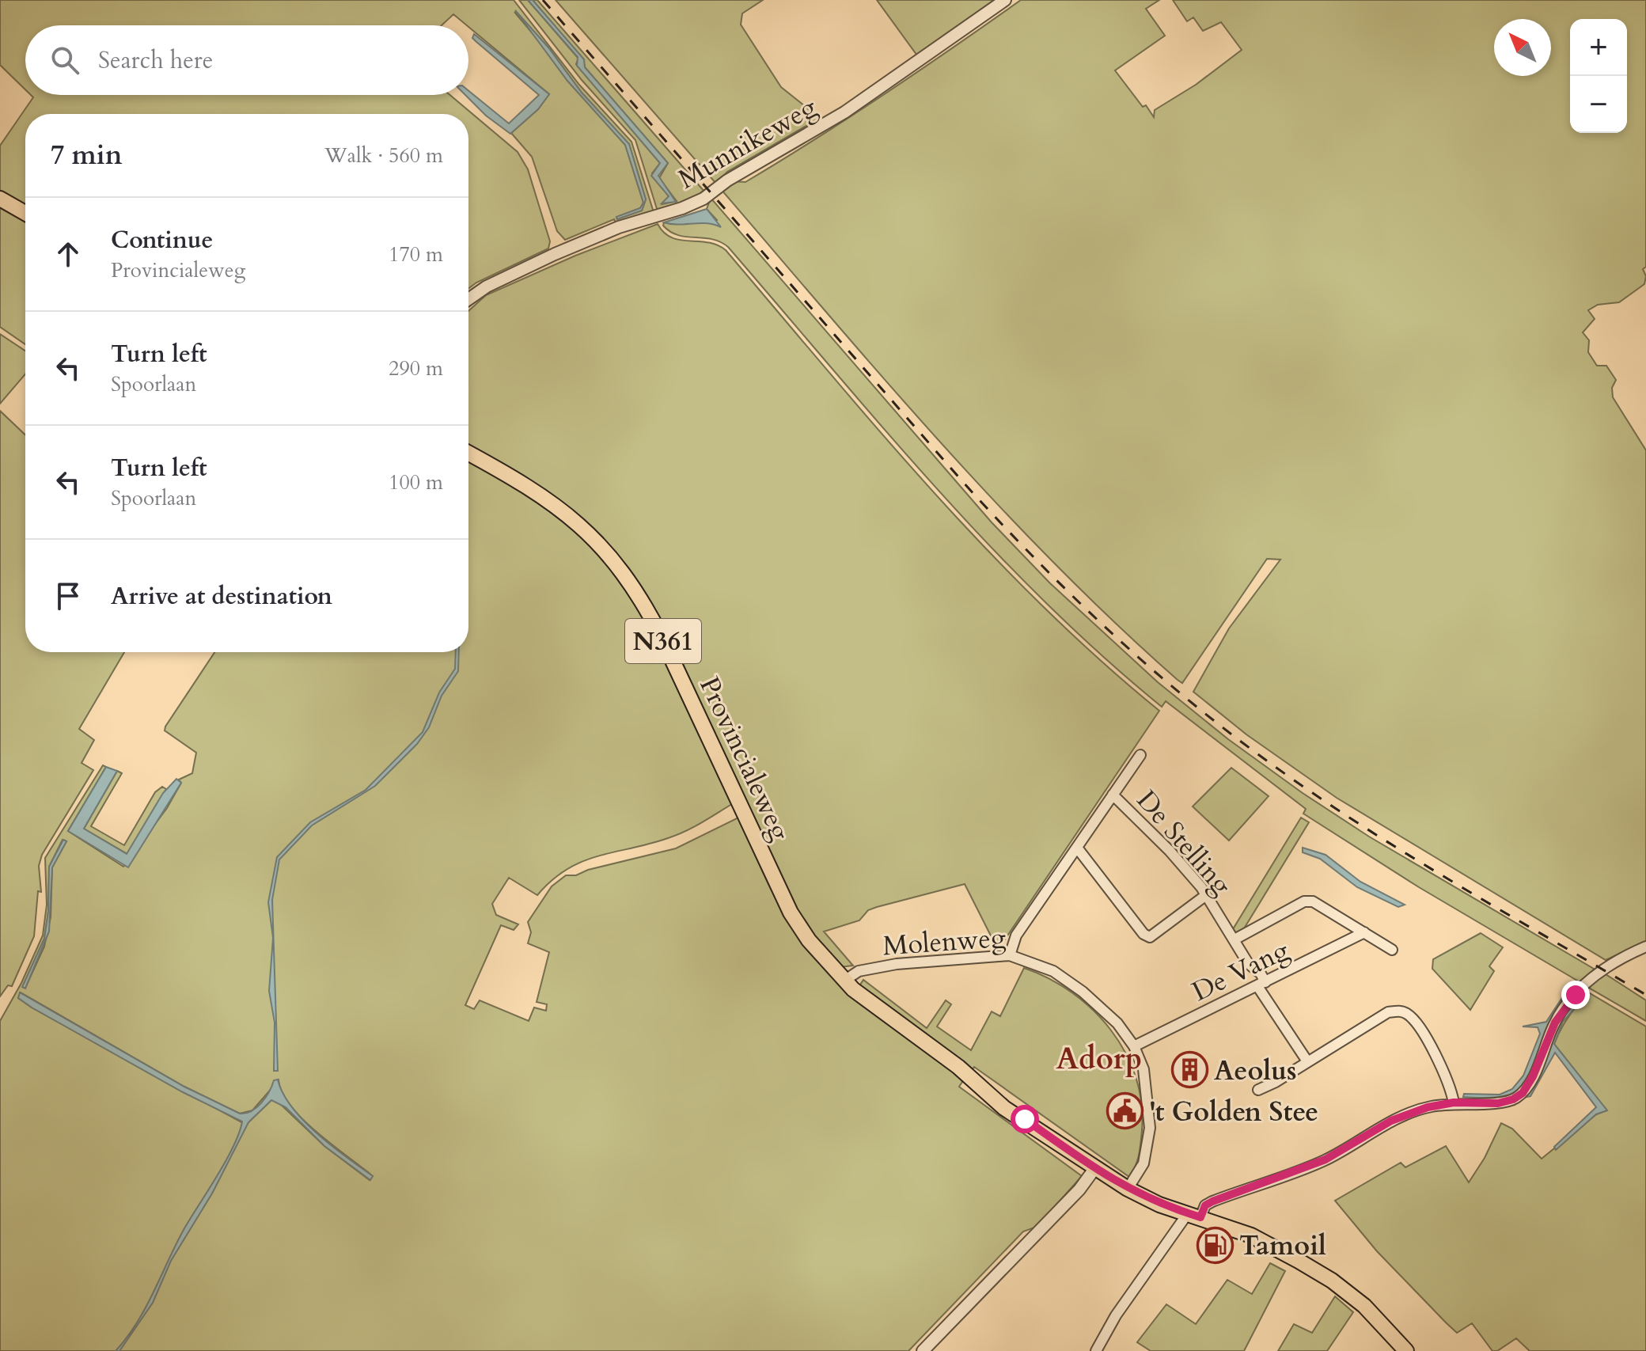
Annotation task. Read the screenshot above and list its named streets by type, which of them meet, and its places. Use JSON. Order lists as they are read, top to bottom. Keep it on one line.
{"streets":{"main road":["N361","Provincialeweg"],"street":["Munnikeweg","De Stelling","Molenweg","De Vang"]},"crossings":[["Provincialeweg","Molenweg"],["De Stelling","De Vang"],["Molenweg","De Vang"]],"districts":["Adorp"],"places":{"building":["Aeolus"],"public building":["'t Golden Stee"],"fuel station":["Tamoil"]},"north":"top left","page":{"map_buttons":["+","−"],"search":"Search here","heading":["7 min","Walk · 560 m"],"list":[["Continue","Provincialeweg","170 m"],["Turn left","Spoorlaan","290 m"],["Turn left","Spoorlaan","100 m"],"Arrive at destination"]}}
